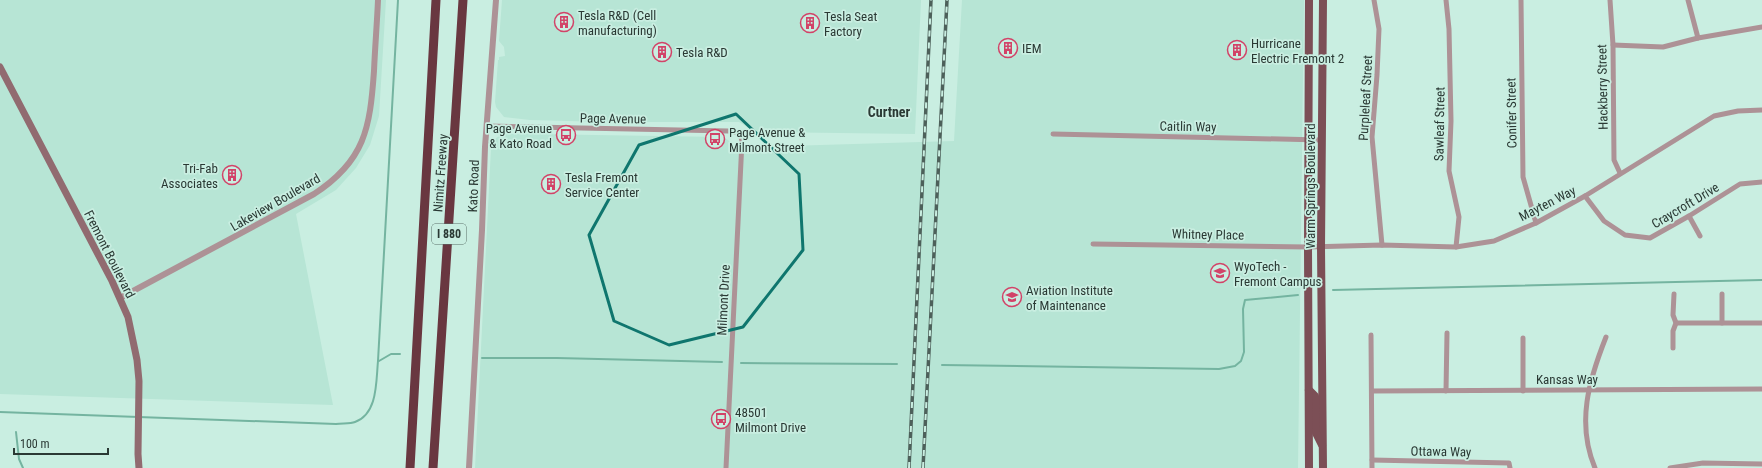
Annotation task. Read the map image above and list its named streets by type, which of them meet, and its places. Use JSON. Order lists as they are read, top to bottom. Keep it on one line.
{"streets":{"highway":["Nimitz Freeway","I 880"],"main road":["Warm Springs Boulevard","Fremont Boulevard"],"street":["Hackberry Street","Purpleleaf Street","Conifer Street","Page Avenue","Sawleaf Street","Caitlin Way","Kato Road","Lakeview Boulevard","Mayten Way","Craycroft Drive","Whitney Place","Milmont Drive","Kansas Way","Ottawa Way"]},"crossings":[["Hackberry Street","Mayten Way"],["Purpleleaf Street","Mayten Way"],["Conifer Street","Mayten Way"],["Page Avenue","Kato Road"],["Page Avenue","Milmont Drive"],["Sawleaf Street","Mayten Way"],["Caitlin Way","Warm Springs Boulevard"],["Warm Springs Boulevard","Mayten Way"],["Warm Springs Boulevard","Whitney Place"],["Lakeview Boulevard","Fremont Boulevard"],["Mayten Way","Craycroft Drive"],["Mayten Way","Whitney Place"]],"districts":["Curtner"],"places":{"building":["Tesla R&D (Cell manufacturing)","Tesla Seat Factory","IEM","Hurricane Electric Fremont 2","Tesla R&D","Tri-Fab Associates","Tesla Fremont Service Center"],"bus stop":["Page Avenue & Kato Road","Page Avenue & Milmont Street","48501 Milmont Drive"],"school or university":["WyoTech - Fremont Campus","Aviation Institute of Maintenance"]},"scale_bar":"100 m"}
